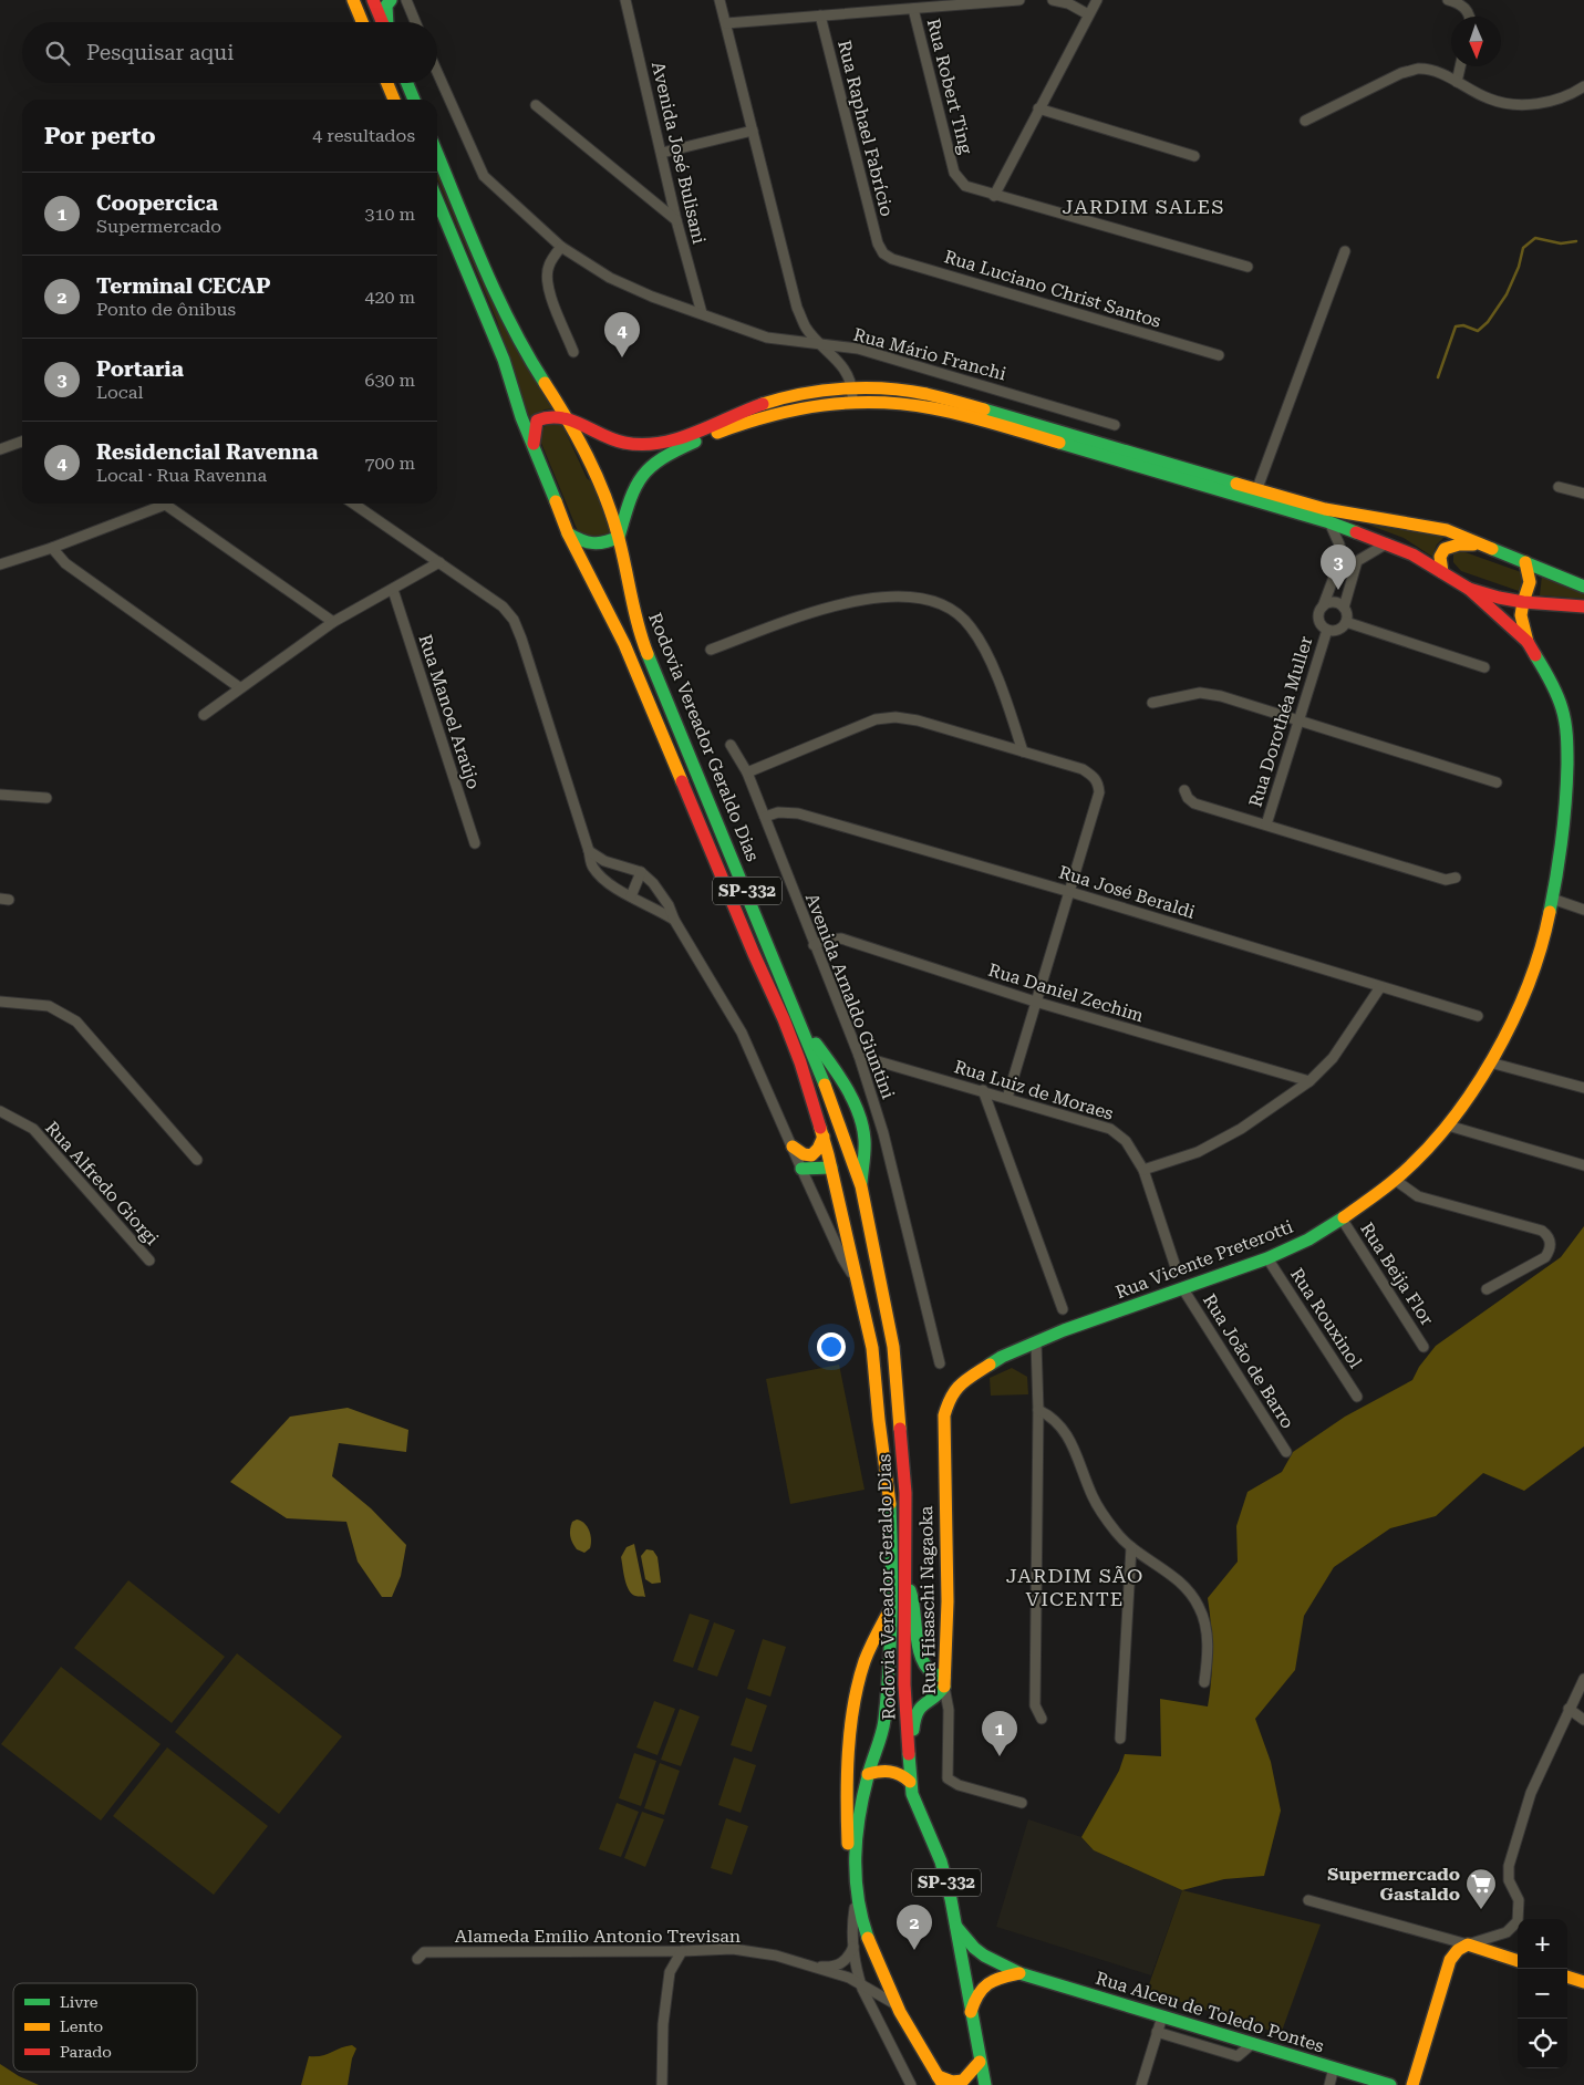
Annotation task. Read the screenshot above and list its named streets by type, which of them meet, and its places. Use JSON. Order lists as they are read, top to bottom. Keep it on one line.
{"streets":{"main road":["Rodovia Vereador Geraldo Dias","SP-332","Rua Vicente Preterotti","Rua Hisaschi Nagaoka","Rua Alceu de Toledo Pontes"],"street":["Rua Robert Ting","Rua Raphael Fabrício","Avenida José Bulisani","Rua Luciano Christ Santos","Rua Mário Franchi","Rua Manoel Araújo","Rua Dorothéa Muller","Rua José Beraldi","Rua Daniel Zechim","Avenida Arnaldo Giuntini","Rua Luiz de Moraes","Rua Alfredo Giorgi","Rua Beija Flor","Rua Rouxinol","Rua João de Barro","Alameda Emílio Antonio Trevisan"]},"crossings":[["Rua Raphael Fabrício","Rua Luciano Christ Santos"],["Avenida José Bulisani","Rua Mário Franchi"],["Rodovia Vereador Geraldo Dias","Alameda Emílio Antonio Trevisan"],["Rodovia Vereador Geraldo Dias","Rua Alceu de Toledo Pontes"],["Rua José Beraldi","Avenida Arnaldo Giuntini"],["Rua Daniel Zechim","Avenida Arnaldo Giuntini"],["Avenida Arnaldo Giuntini","Rua Luiz de Moraes"],["Rua Vicente Preterotti","Rua Beija Flor"],["Rua Vicente Preterotti","Rua Rouxinol"],["Rua Vicente Preterotti","Rua João de Barro"],["Rua Vicente Preterotti","Rua Hisaschi Nagaoka"]],"districts":["JARDIM SALES","JARDIM SÃO VICENTE"],"places":{"supermarket":["Supermercado Gastaldo"]},"legend":["Livre","Lento","Parado"],"north":"bottom","page":{"search":"Pesquisar aqui","heading":["Por perto","4 resultados"],"list":[{"mark":"1","name":"Coopercica","note":"Supermercado","value":"310 m"},{"mark":"2","name":"Terminal CECAP","note":"Ponto de ônibus","value":"420 m"},{"mark":"3","name":"Portaria","note":"Local","value":"630 m"},{"mark":"4","name":"Residencial Ravenna","note":"Local · Rua Ravenna","value":"700 m"}],"pins":["4","3","1","2"],"map_buttons":["+","−"]}}
